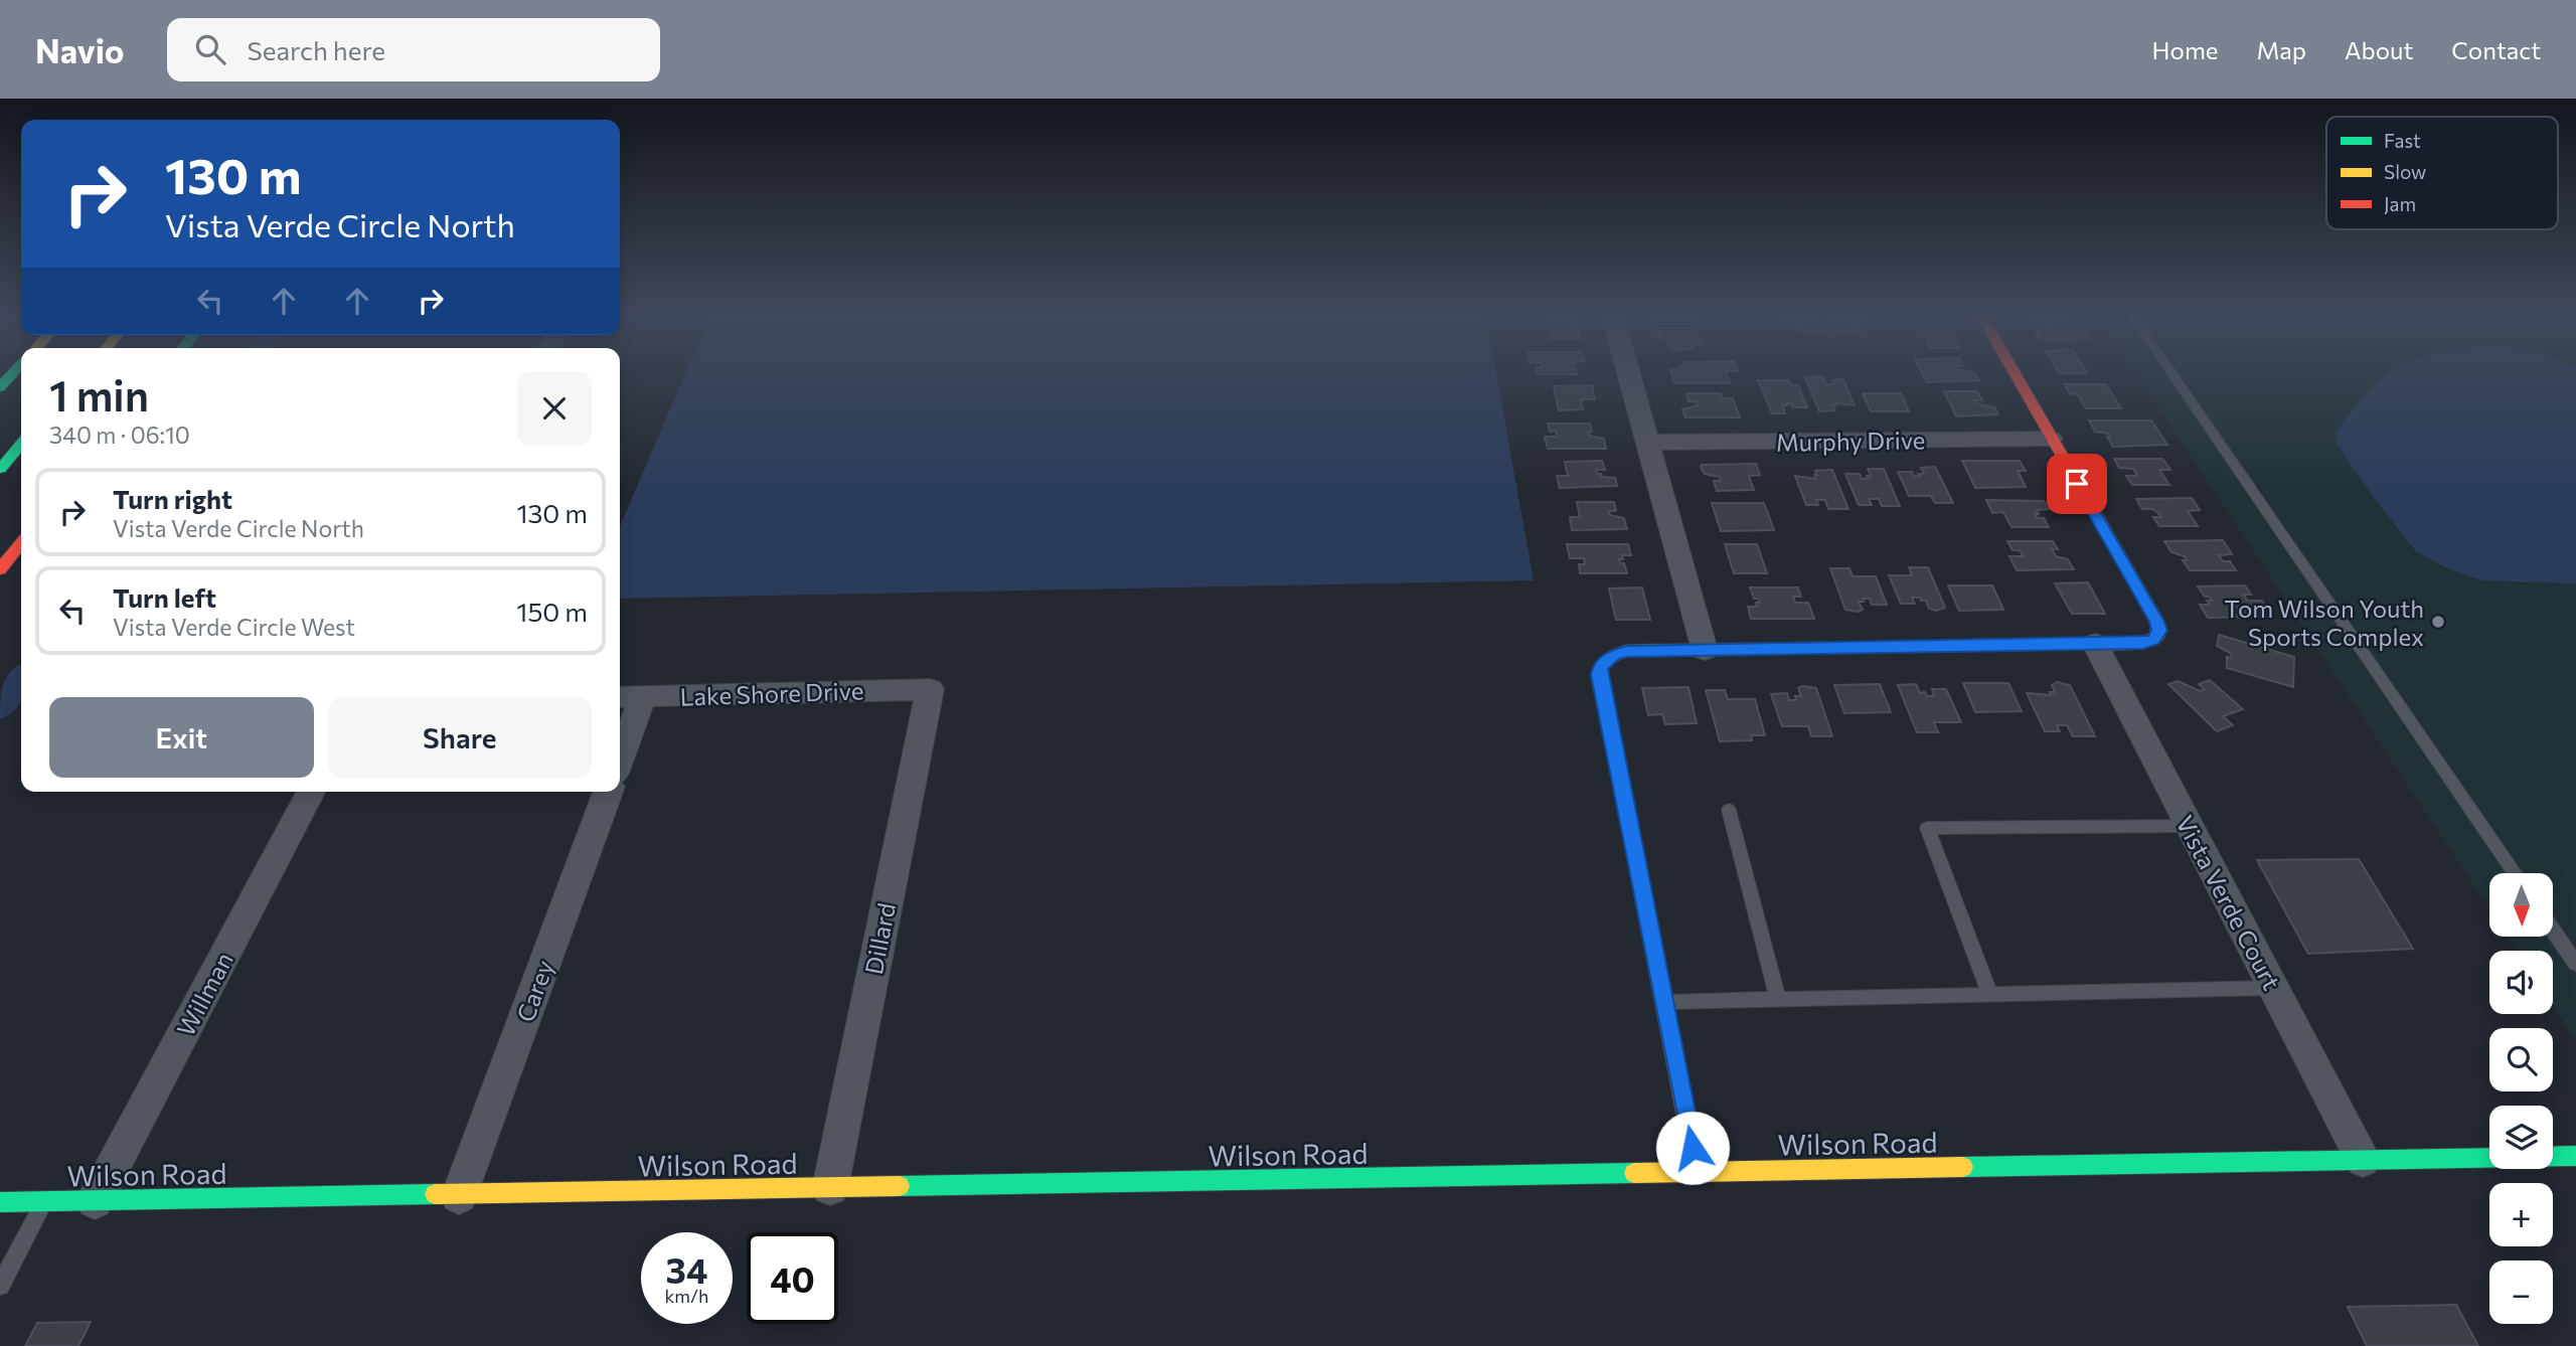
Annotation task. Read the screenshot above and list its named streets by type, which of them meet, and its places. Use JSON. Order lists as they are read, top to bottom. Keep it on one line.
{"streets":{"main road":["Wilson Road"],"street":["Murphy Drive","Lake Shore Drive","Vista Verde Court","Dillard","Carey","Willman"]},"crossings":[["Lake Shore Drive","Dillard"],["Vista Verde Court","Wilson Road"],["Dillard","Wilson Road"],["Carey","Wilson Road"],["Willman","Wilson Road"]],"places":["Tom Wilson Youth Sports Complex"],"legend":["Fast","Slow","Jam"],"north":"bottom","page":{"header":"Navio","search":"Search here","nav":["Home","Map","About","Contact"],"turn":["130 m","Vista Verde Circle North"],"heading":["1 min","340 m · 06:10"],"list":[{"name":"Turn right","note":"Vista Verde Circle North","value":"130 m"},{"name":"Turn left","note":"Vista Verde Circle West","value":"150 m"}],"buttons":["Exit","Share"],"map_buttons":["+","−"],"speed":"34 km/h","limit":"40"}}
